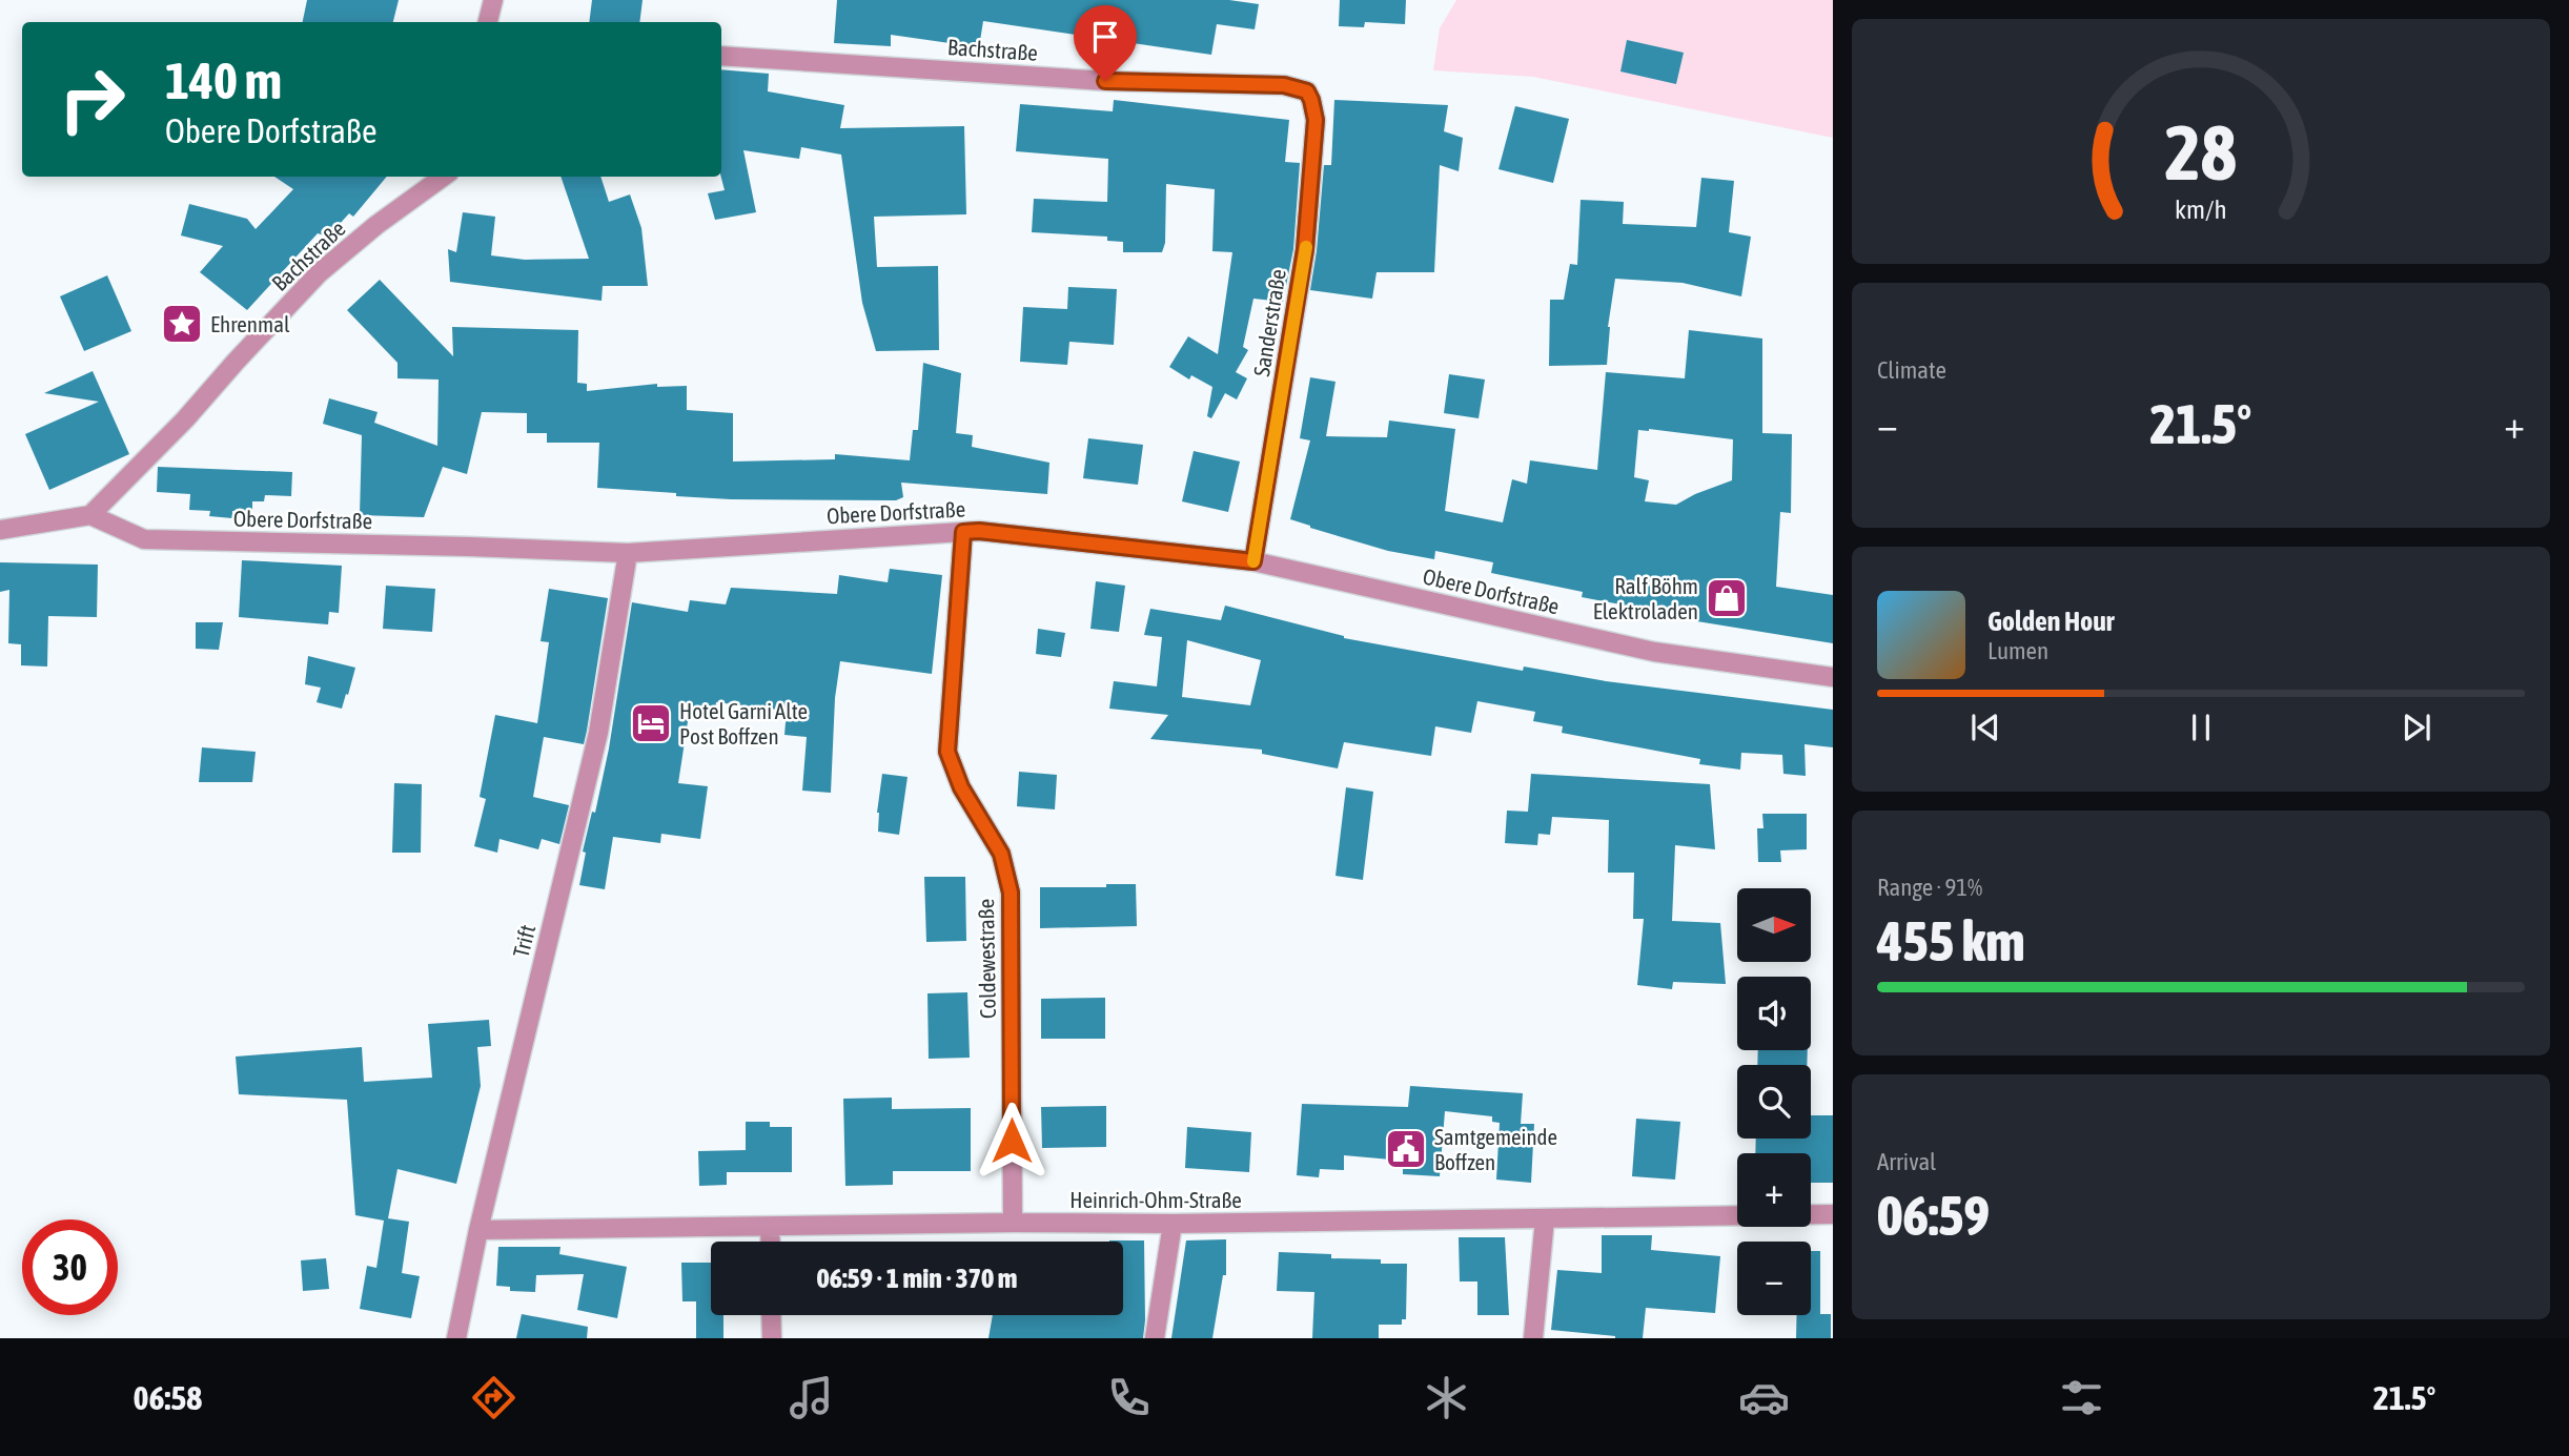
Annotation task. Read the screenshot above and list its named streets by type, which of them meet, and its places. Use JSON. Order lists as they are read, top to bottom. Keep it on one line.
{"streets":{"street":["Bachstraße","Sanderstraße","Obere Dorfstraße","Trift","Coldewestraße","Heinrich-Ohm-Straße"]},"crossings":[["Bachstraße","Sanderstraße"],["Bachstraße","Obere Dorfstraße"],["Sanderstraße","Obere Dorfstraße"],["Obere Dorfstraße","Trift"],["Obere Dorfstraße","Coldewestraße"],["Trift","Heinrich-Ohm-Straße"],["Coldewestraße","Heinrich-Ohm-Straße"]],"places":{"place":["Ehrenmal"],"shop":["Ralf Böhm Elektroladen"],"hotel":["Hotel Garni Alte Post Boffzen"],"public building":["Samtgemeinde Boffzen"]},"north":"right","page":{"turn":["140 m","Obere Dorfstraße"],"tile":["Climate",["Range · 91%","455 km"],["Arrival","06:59"]],"heat":["−","21.5°","+"],"song":["Golden Hour","Lumen"],"map_buttons":["+","−"],"limit":"30","trip":"06:59 · 1 min · 370 m","tabs":["06:58","21.5°"],"gauge":["28","km/h"]}}
